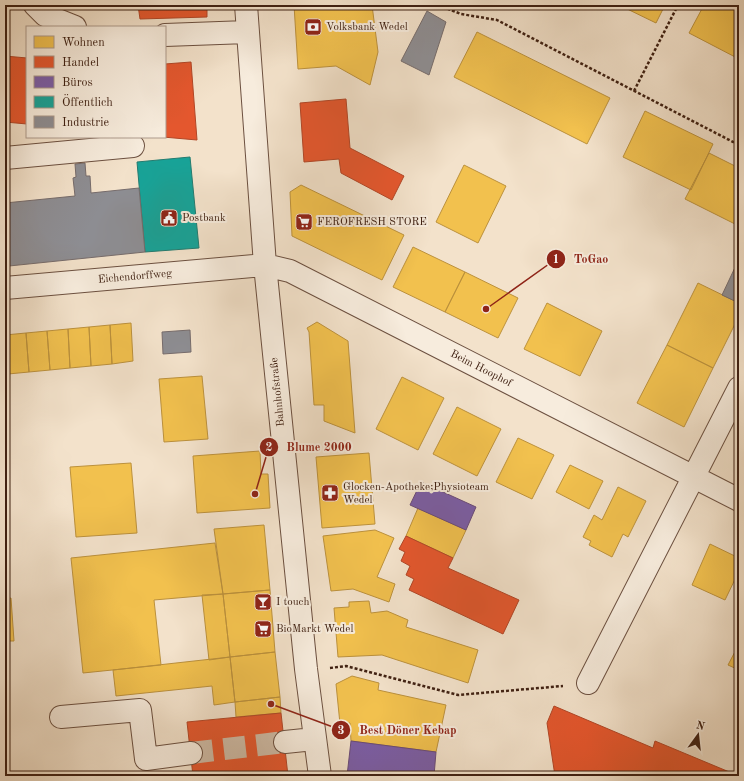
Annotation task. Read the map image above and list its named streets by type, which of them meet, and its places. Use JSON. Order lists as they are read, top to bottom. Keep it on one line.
{"streets":{"street":["Eichendorffweg","Beim Hoophof","Bahnhofstraße"]},"crossings":[["Eichendorffweg","Beim Hoophof"],["Eichendorffweg","Bahnhofstraße"],["Beim Hoophof","Bahnhofstraße"]],"places":{"bank":["Volksbank Wedel"],"public building":["Postbank"],"supermarket":["FEROFRESH STORE","BioMarkt Wedel"],"other":["ToGao","Blume 2000","Best Döner Kebap"],"pharmacy":["Glocken-Apotheke;Physioteam Wedel"],"bar":["I touch"]},"legend":["Wohnen","Handel","Büros","Öffentlich","Industrie"],"north":"top"}
